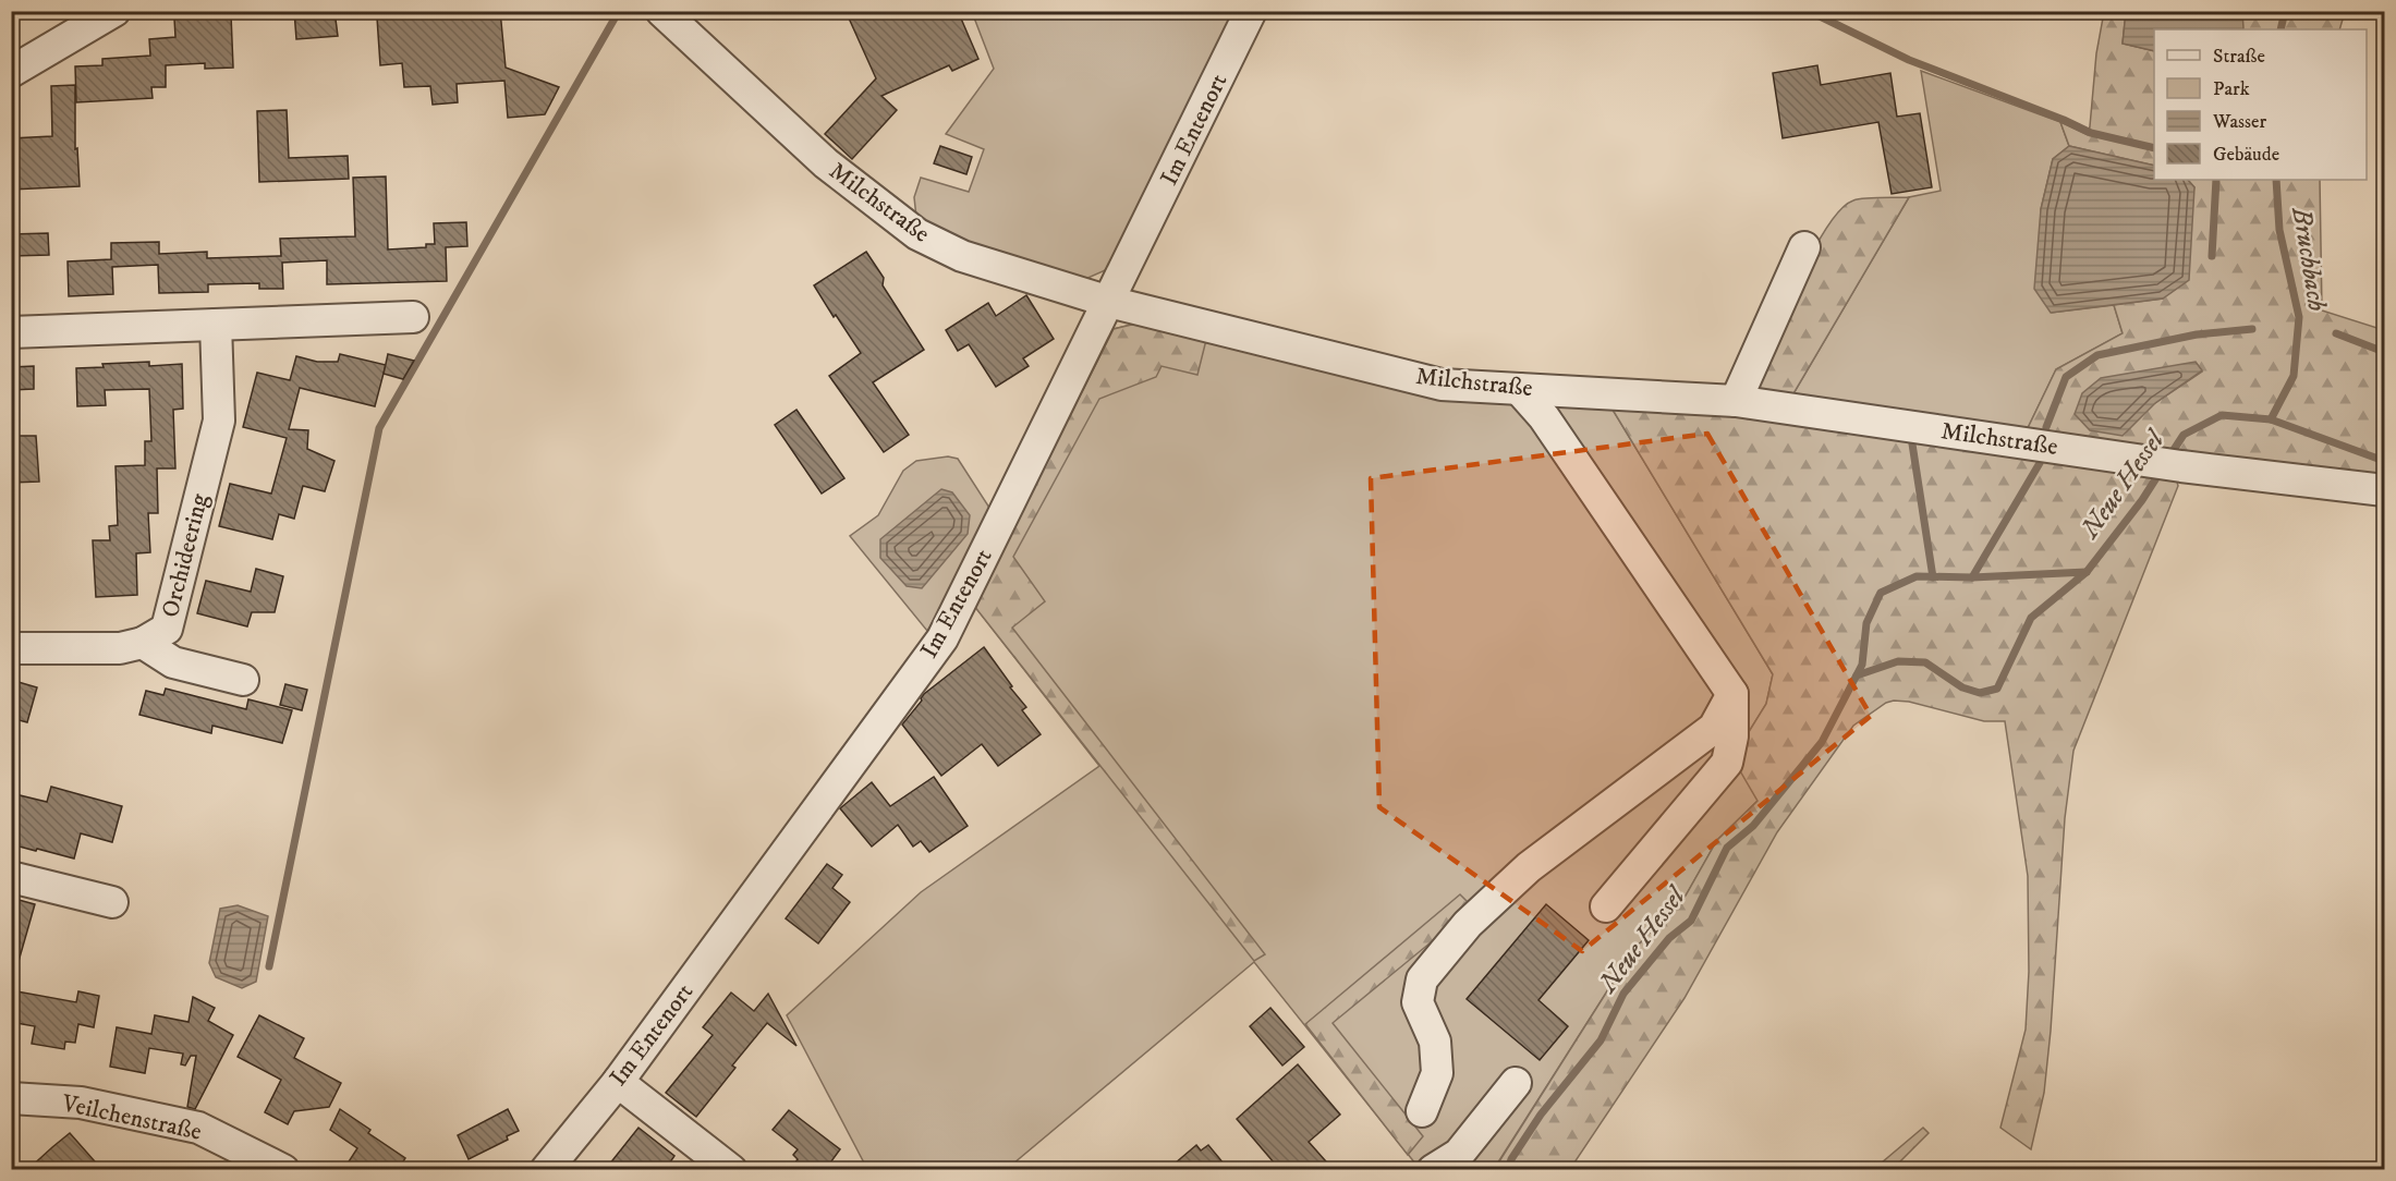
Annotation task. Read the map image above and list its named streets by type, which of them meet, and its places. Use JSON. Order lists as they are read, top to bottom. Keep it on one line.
{"streets":{"street":["Im Entenort","Milchstraße","Orchideering","Veilchenstraße"]},"crossings":[["Im Entenort","Milchstraße"]],"water":["Bruchbach","Neue Hessel"],"legend":["Straße","Park","Wasser","Gebäude"]}
